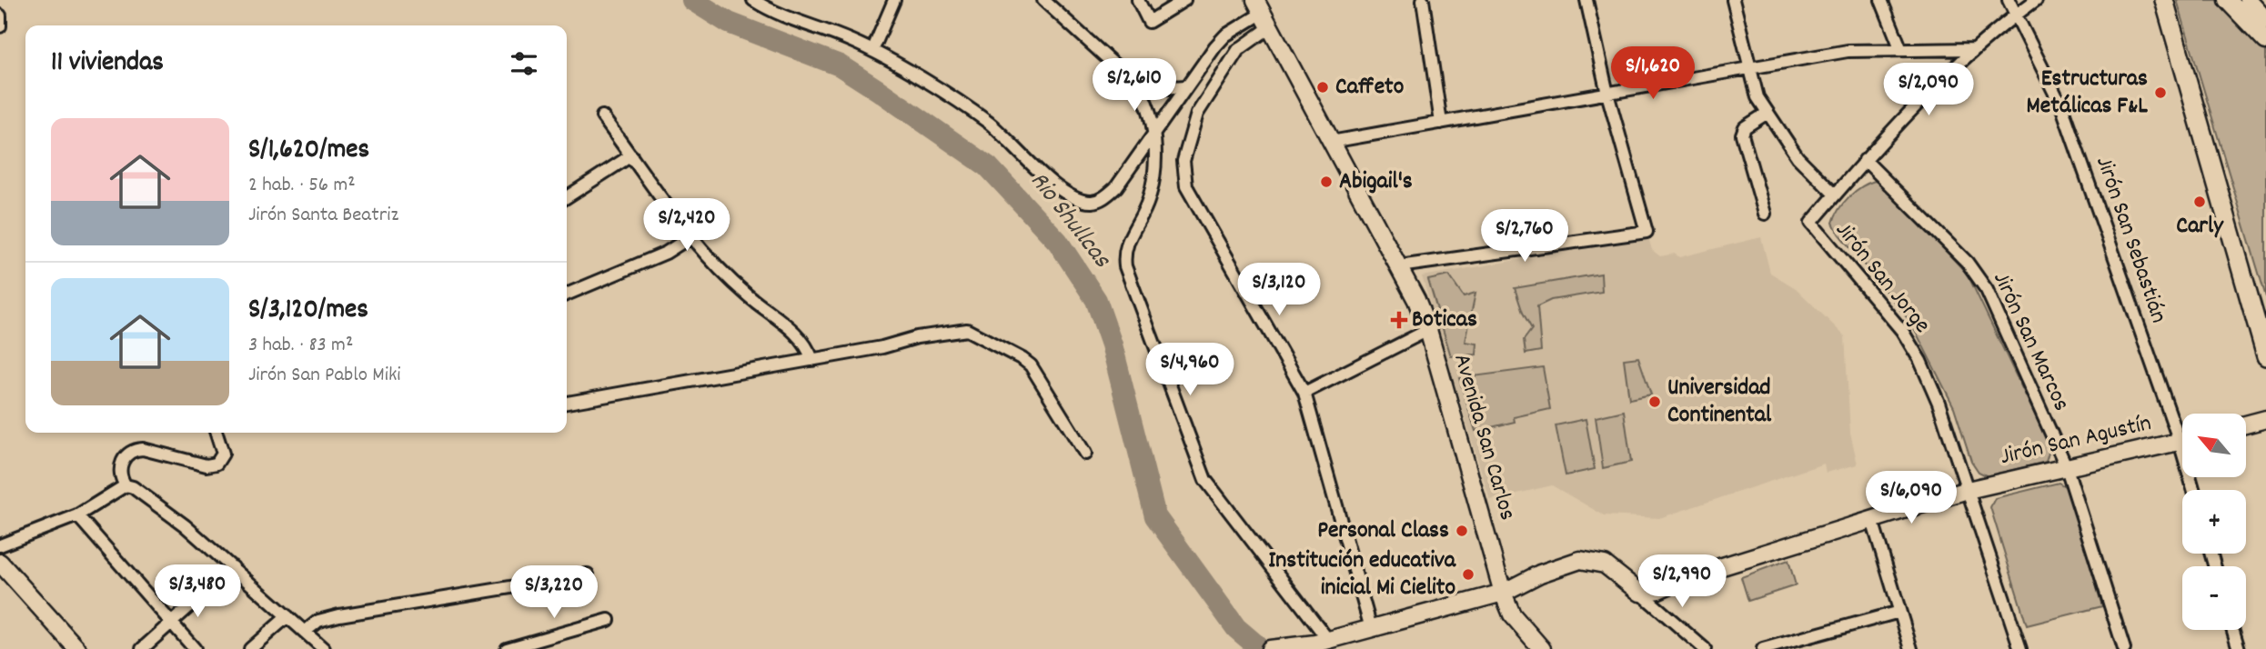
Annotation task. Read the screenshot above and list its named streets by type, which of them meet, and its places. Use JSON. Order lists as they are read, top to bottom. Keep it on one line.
{"streets":{"street":["Jirón San Sebastián","Jirón San Jorge","Jirón San Marcos","Avenida San Carlos","Jirón San Agustín"]},"crossings":[["Jirón San Jorge","Jirón San Agustín"],["Jirón San Marcos","Jirón San Agustín"]],"water":["Rio Shullcas"],"places":{"other":["Caffeto","Estructuras Metálicas F&L","Abigail's","Carly","Universidad Continental","Personal Class","Institución educativa inicial Mi Cielito"],"health":["Boticas"]},"north":"top left","page":{"heading":"11 viviendas","price":["S/1,620","S/2,610","S/2,090","S/2,420","S/2,760","S/3,120","S/4,960","S/6,090","S/2,990","S/3,480","S/3,220"],"list":[{"name":"S/1,620/mes","note":"2 hab. · 56 m² · Jirón Santa Beatriz"},{"name":"S/3,120/mes","note":"3 hab. · 83 m² · Jirón San Pablo Miki"}],"map_buttons":["+","−"]}}
